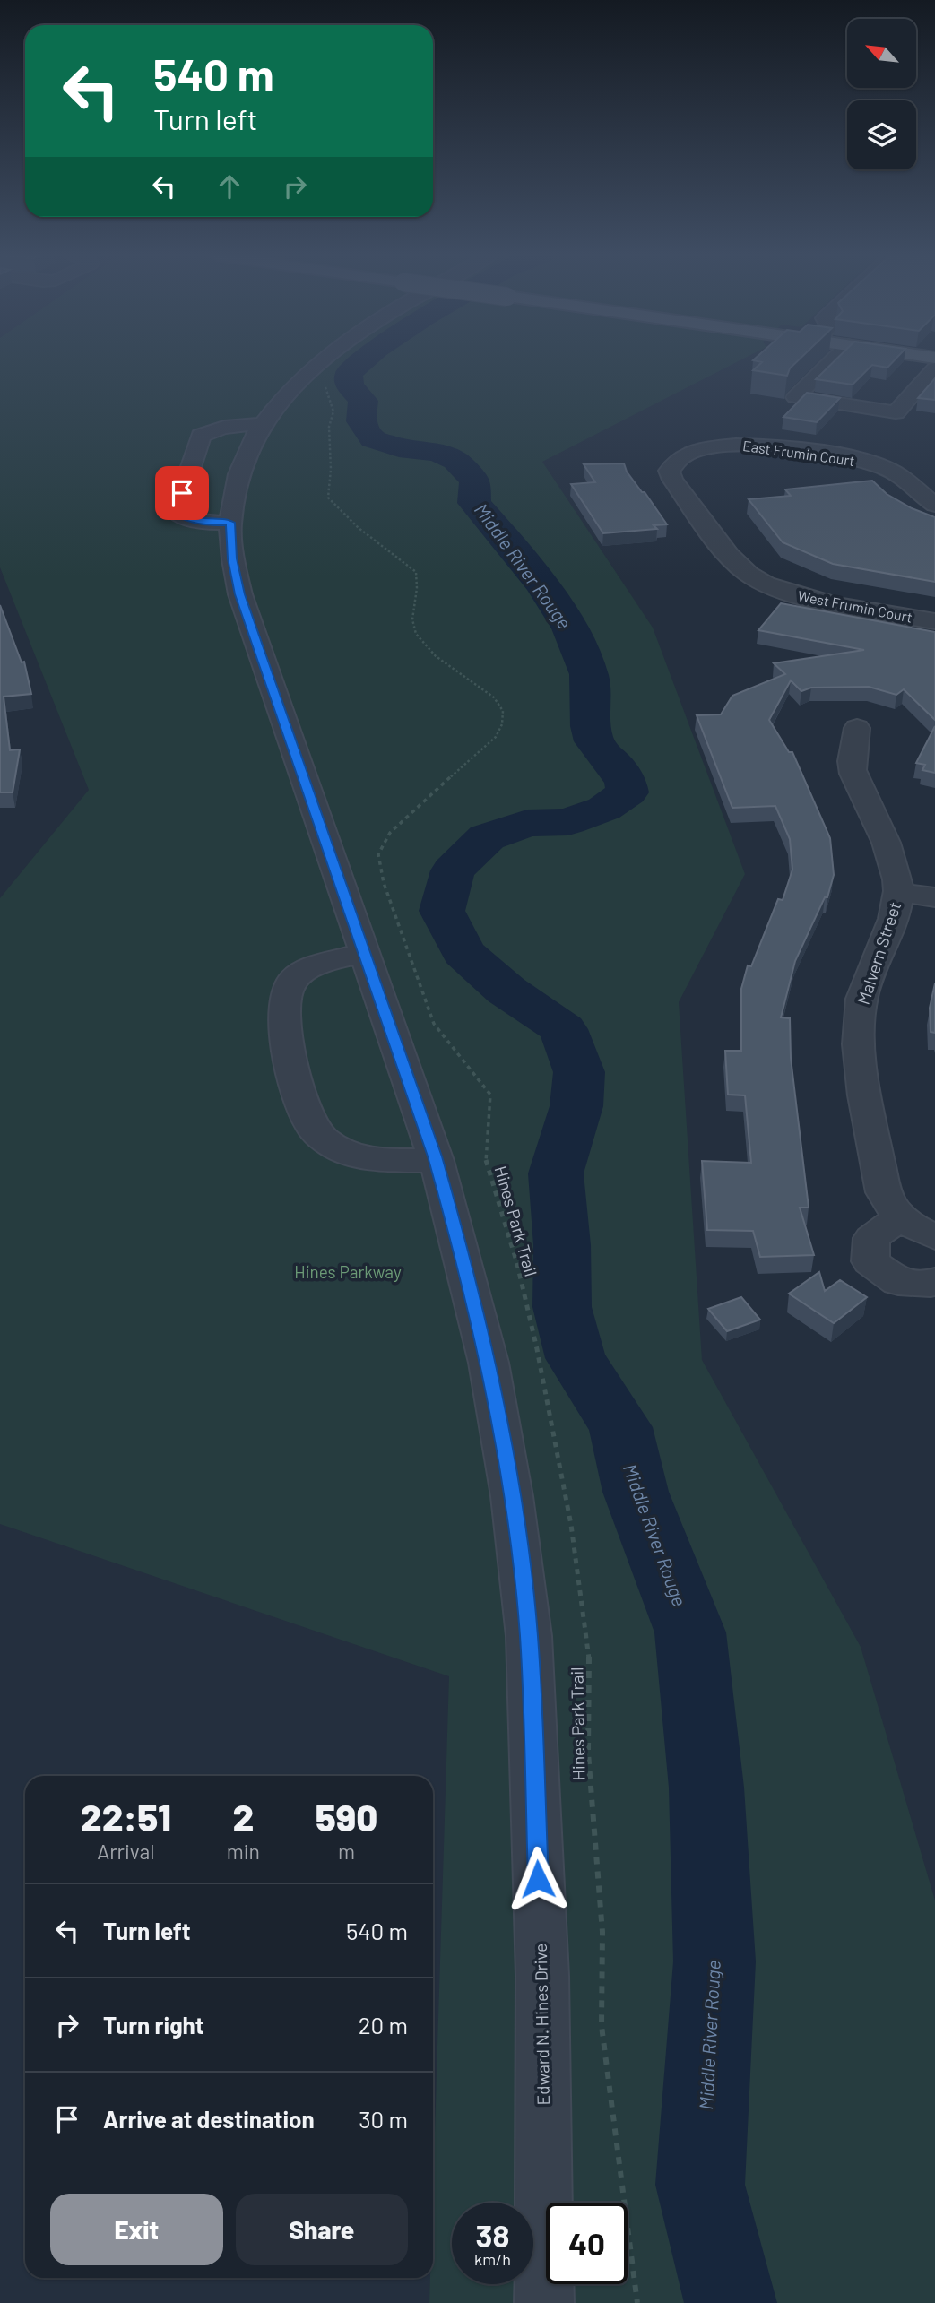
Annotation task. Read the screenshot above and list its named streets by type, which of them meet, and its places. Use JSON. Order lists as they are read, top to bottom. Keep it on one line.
{"streets":{"street":["East Frumin Court","West Frumin Court","Malvern Street","Edward N. Hines Drive"],"path":["Hines Park Trail"]},"crossings":[["East Frumin Court","West Frumin Court"]],"water":["Middle River Rouge"],"parks":["Hines Parkway"],"north":"top left","page":{"turn":["540 m","Turn left"],"eta":["22:51","Arrival","2","min","590","m"],"list":[{"name":"Turn left","value":"540 m"},{"name":"Turn right","value":"20 m"},{"name":"Arrive at destination","value":"30 m"}],"buttons":["Exit","Share"],"speed":"38 km/h","limit":"40"}}
